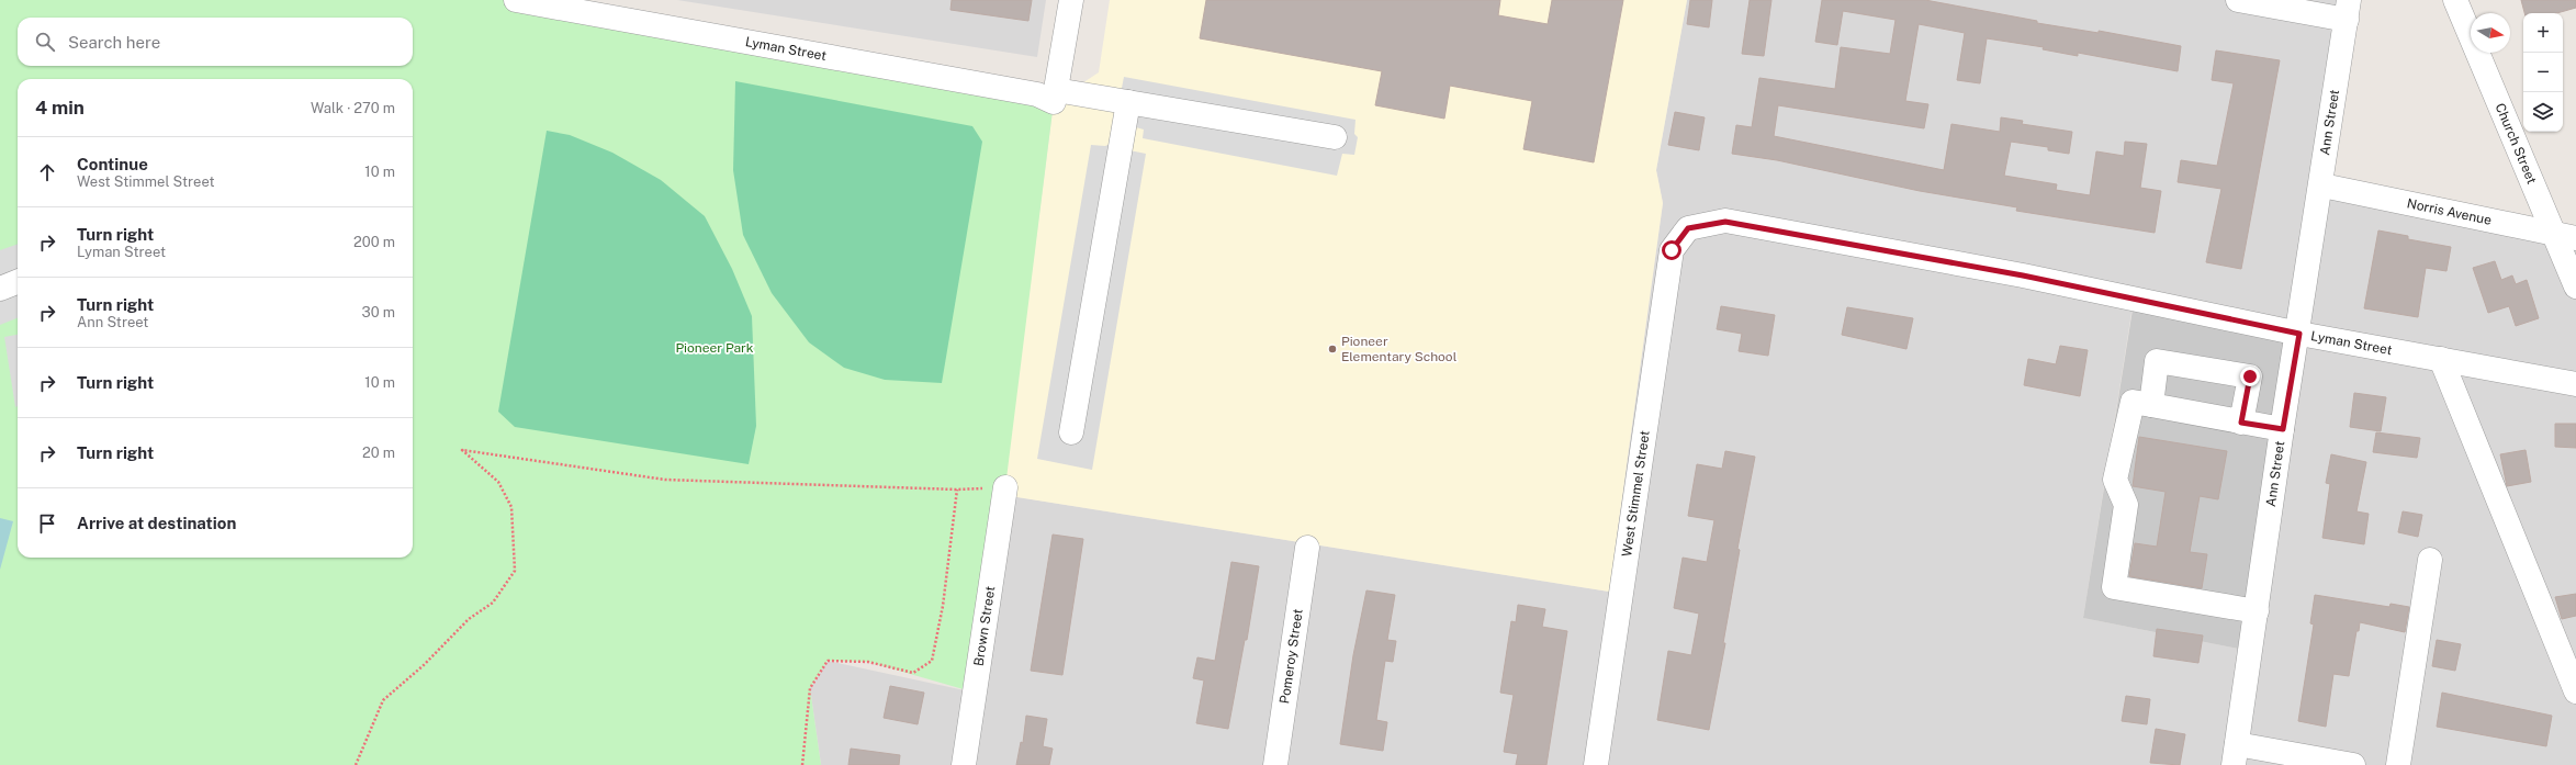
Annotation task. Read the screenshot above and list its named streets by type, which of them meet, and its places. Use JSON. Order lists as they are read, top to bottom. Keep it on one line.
{"streets":{"street":["Lyman Street","Ann Street","Church Street","Norris Avenue","West Stimmel Street","Brown Street","Pomeroy Street"]},"crossings":[["Lyman Street","Ann Street"],["Lyman Street","West Stimmel Street"],["Ann Street","Norris Avenue"],["Church Street","Norris Avenue"]],"parks":["Pioneer Park"],"places":["Pioneer Elementary School"],"north":"right","page":{"map_buttons":["+","−"],"search":"Search here","heading":["4 min","Walk · 270 m"],"list":[["Continue","West Stimmel Street","10 m"],["Turn right","Lyman Street","200 m"],["Turn right","Ann Street","30 m"],["Turn right","10 m"],["Turn right","20 m"],"Arrive at destination"]}}
